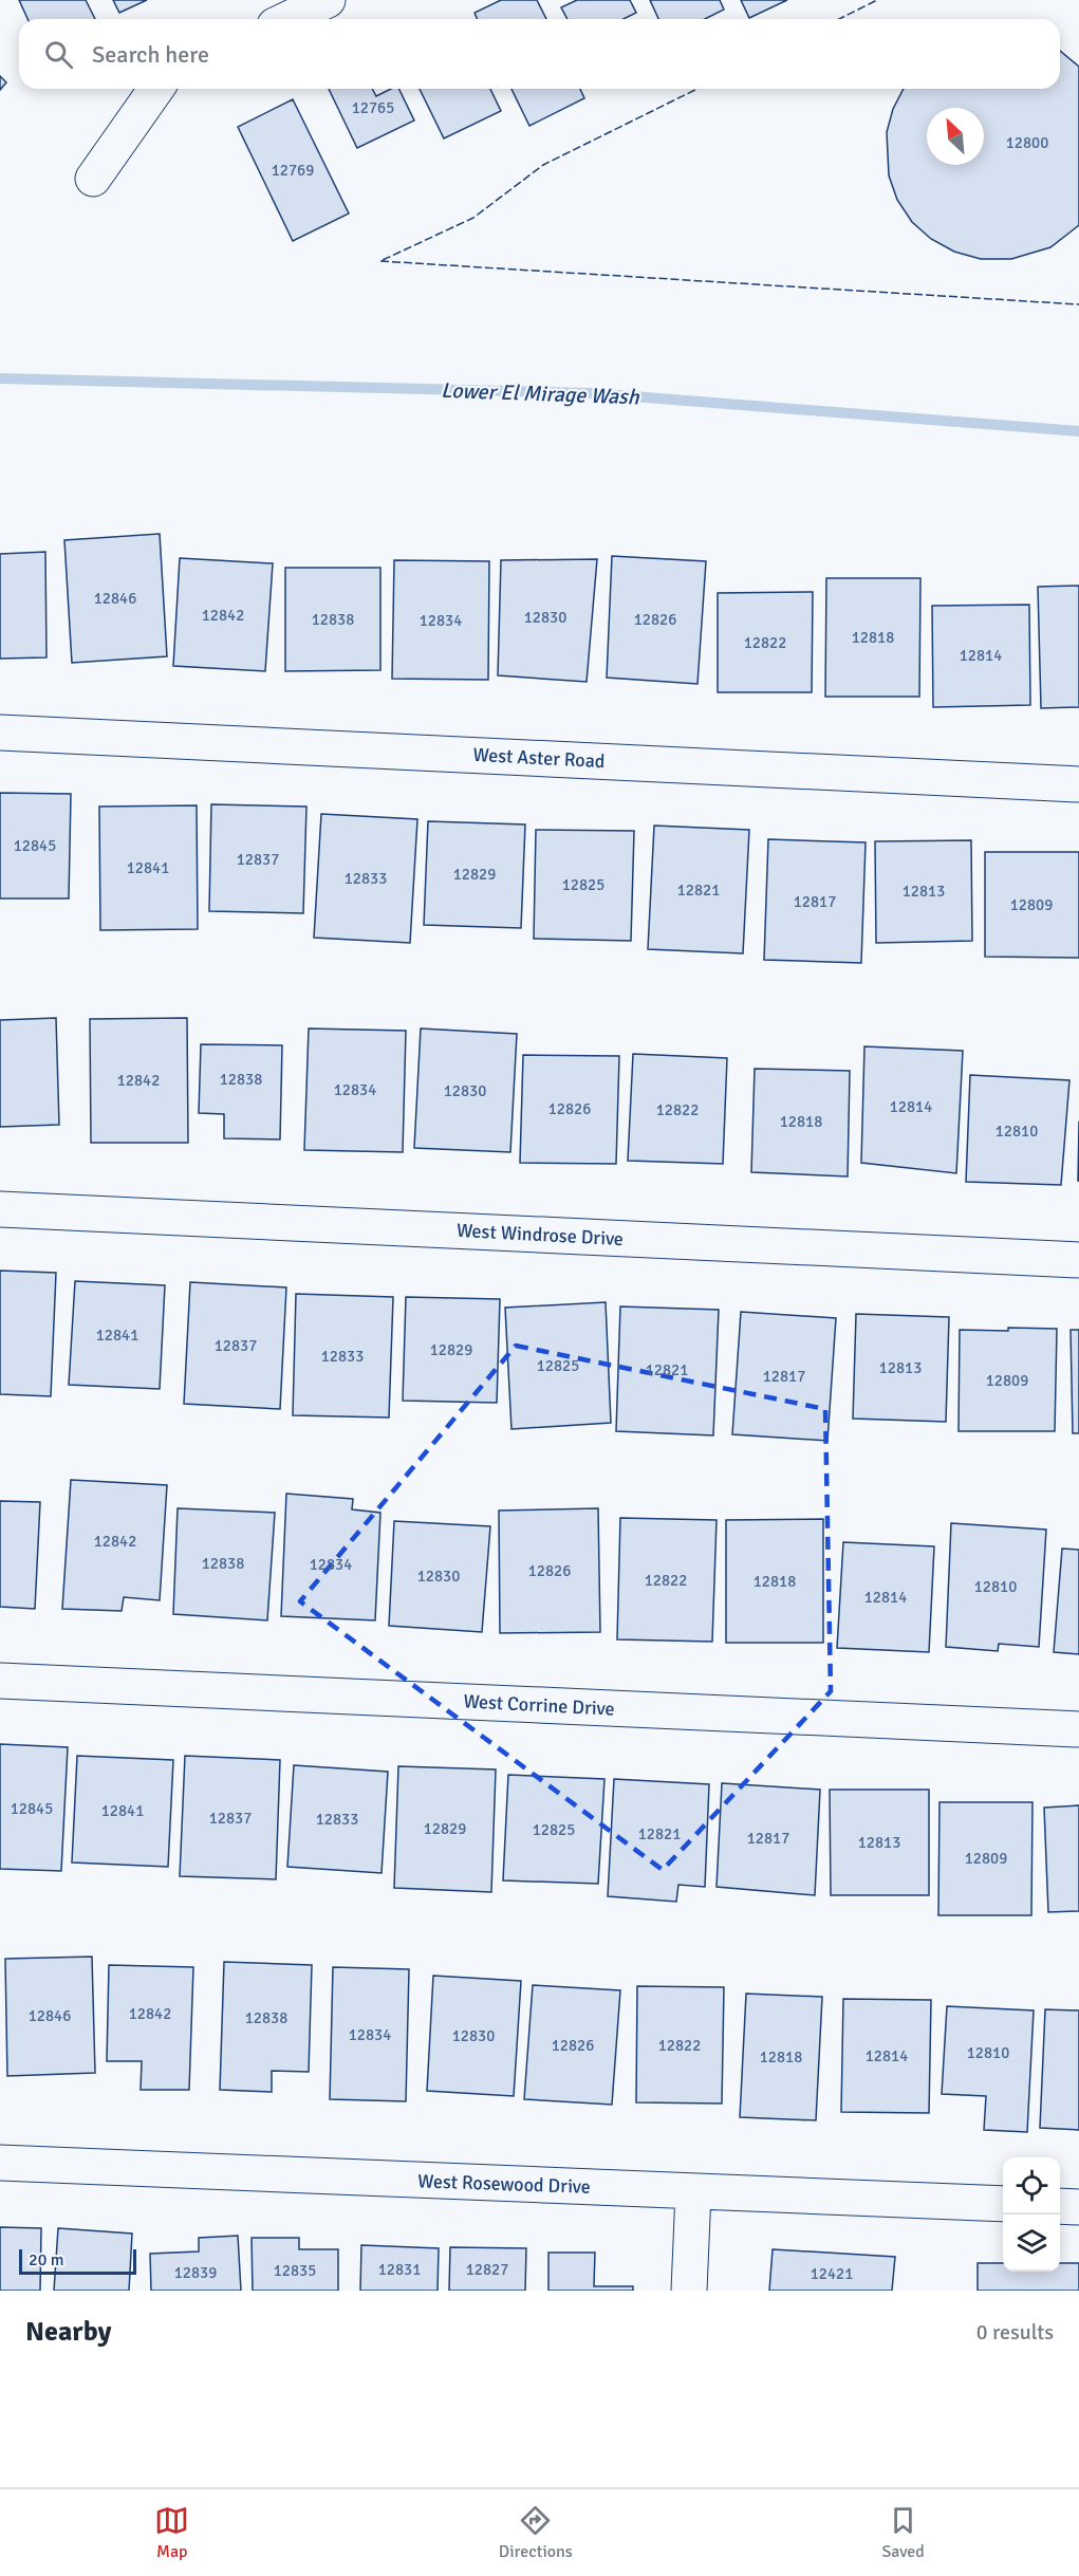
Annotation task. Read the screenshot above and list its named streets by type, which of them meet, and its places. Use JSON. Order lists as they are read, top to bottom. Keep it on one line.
{"streets":{"street":["West Aster Road","West Windrose Drive","West Corrine Drive","West Rosewood Drive"]},"water":["Lower El Mirage Wash"],"house_numbers":["12765","12800","12769","12846","12842","12830","12838","12826","12834","12818","12822","12814","12845","12837","12841","12829","12833","12825","12821","12813","12817","12809","12838","12842","12834","12830","12814","12826","12822","12818","12810","12841","12837","12829","12833","12825","12813","12821","12817","12809","12842","12838","12834","12826","12830","12822","12818","12810","12814","12845","12841","12837","12833","12829","12825","12821","12817","12813","12809","12842","12846","12838","12834","12830","12826","12822","12810","12814","12818","12831","12827","12835","12839","12421"],"scale_bar":"20 m","north":"top left","page":{"search":"Search here","scale":"20 m","heading":["Nearby","0 results"],"nav":["Map","Directions","Saved"]}}
